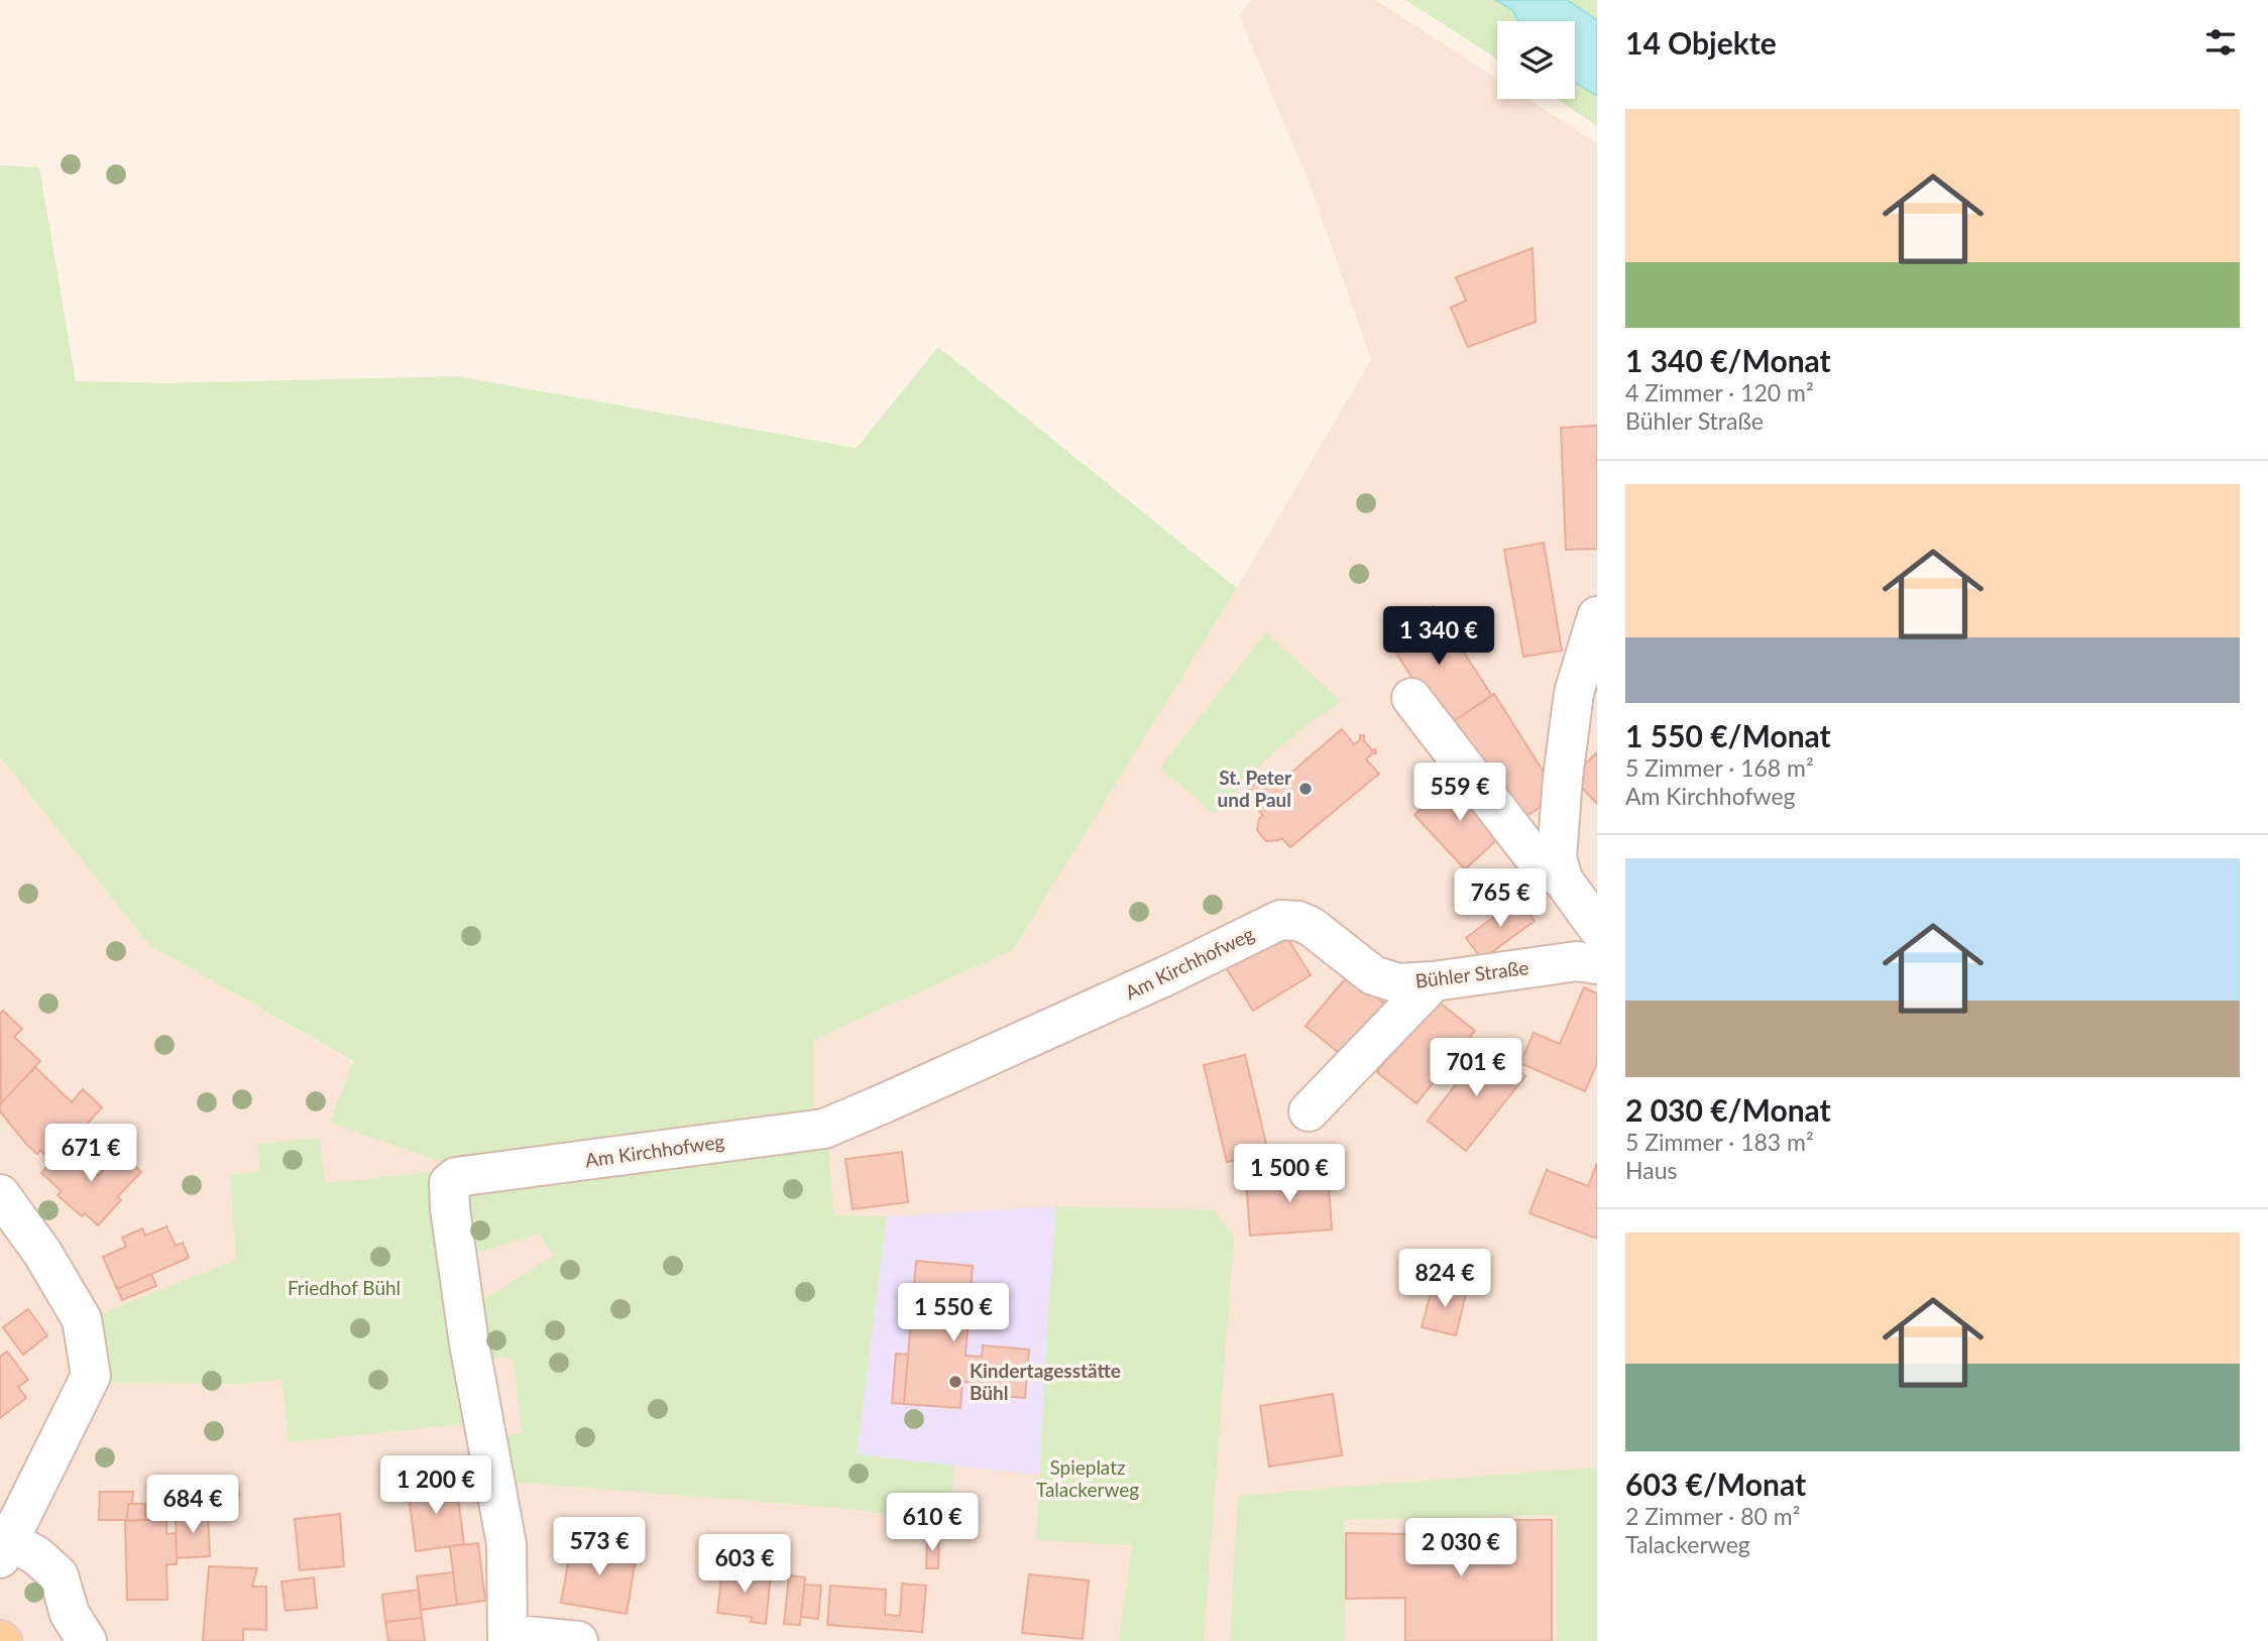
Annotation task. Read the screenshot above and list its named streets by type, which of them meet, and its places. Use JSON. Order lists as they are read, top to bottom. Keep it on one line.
{"streets":{"street":["Am Kirchhofweg","Bühler Straße"]},"crossings":[["Am Kirchhofweg","Bühler Straße"]],"parks":["Friedhof Bühl","Spieplatz Talackerweg"],"places":["St. Peter und Paul","Kindertagesstätte Bühl"],"page":{"heading":"14 Objekte","list":[{"name":"1 340 €/Monat","note":"4 Zimmer · 120 m² · Bühler Straße"},{"name":"1 550 €/Monat","note":"5 Zimmer · 168 m² · Am Kirchhofweg"},{"name":"2 030 €/Monat","note":"5 Zimmer · 183 m² · Haus"},{"name":"603 €/Monat","note":"2 Zimmer · 80 m² · Talackerweg"}],"price":["1 340 €","559 €","765 €","701 €","671 €","1 500 €","824 €","1 550 €","1 200 €","684 €","610 €","573 €","2 030 €","603 €"]}}
